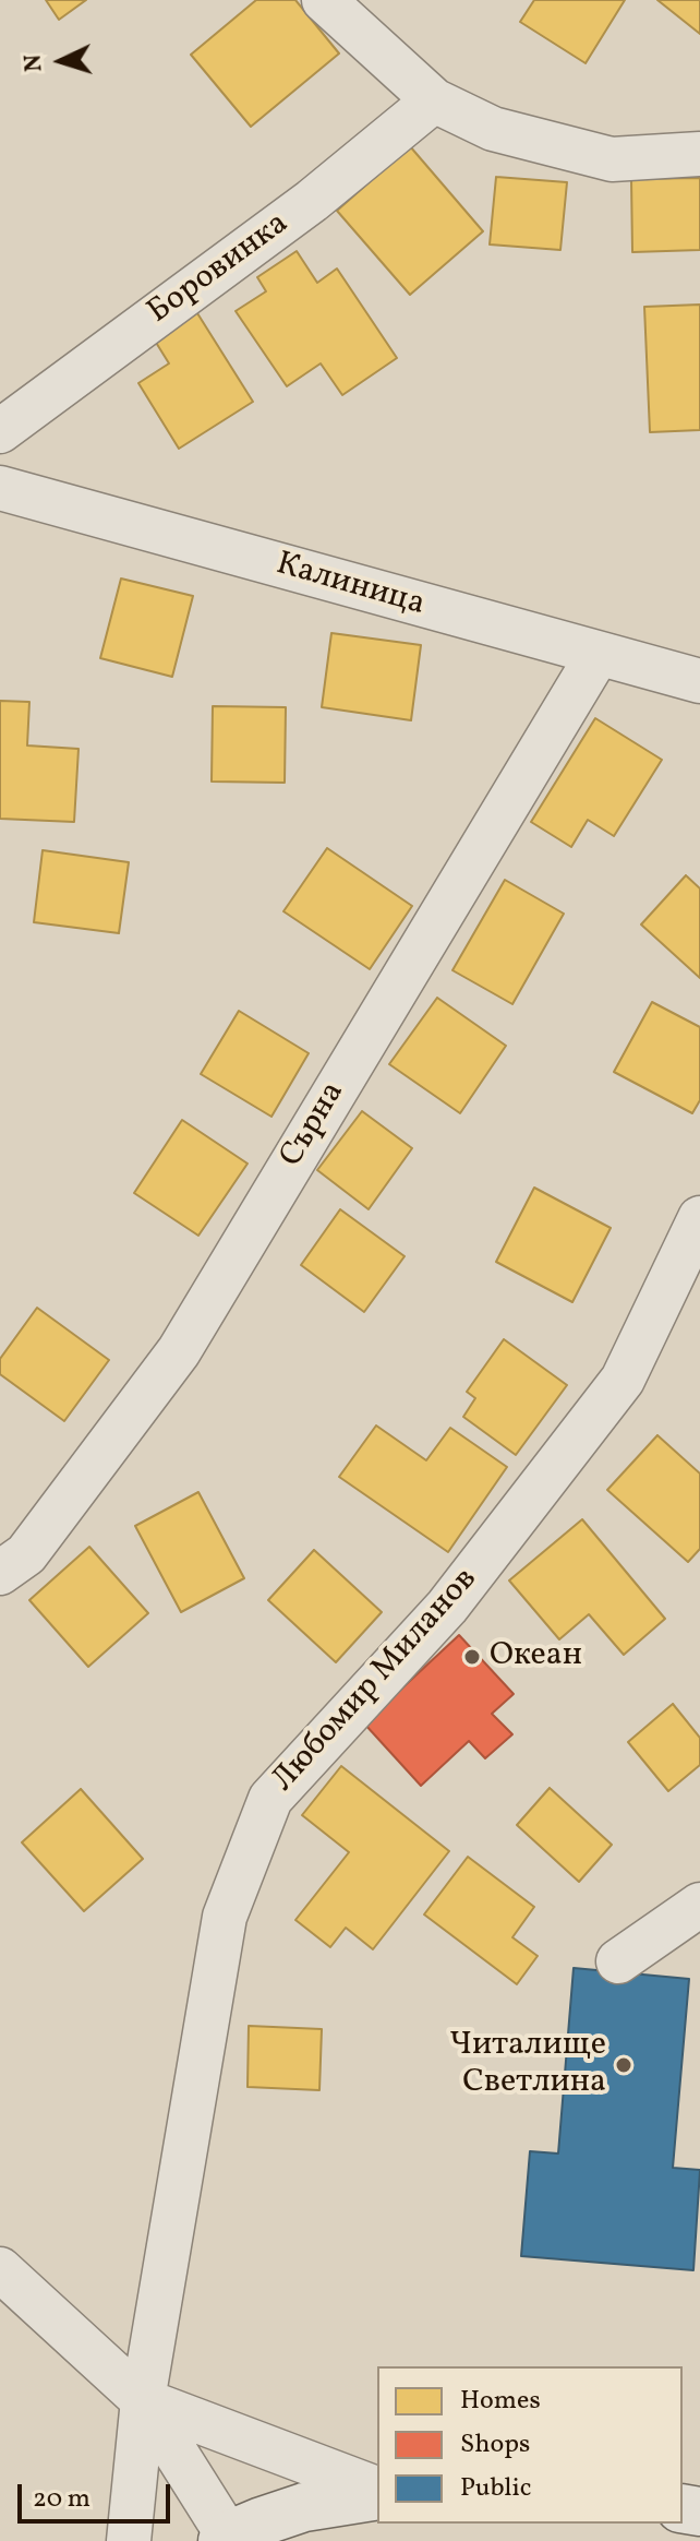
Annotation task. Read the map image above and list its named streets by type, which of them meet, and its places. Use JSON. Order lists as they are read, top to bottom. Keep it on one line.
{"streets":{"street":["Боровинка","Калиница","Сърна","Любомир Миланов"]},"crossings":[["Калиница","Сърна"]],"places":["Океан","Читалище Светлина"],"legend":["Homes","Shops","Public"],"scale_bar":"20 m","north":"left"}
